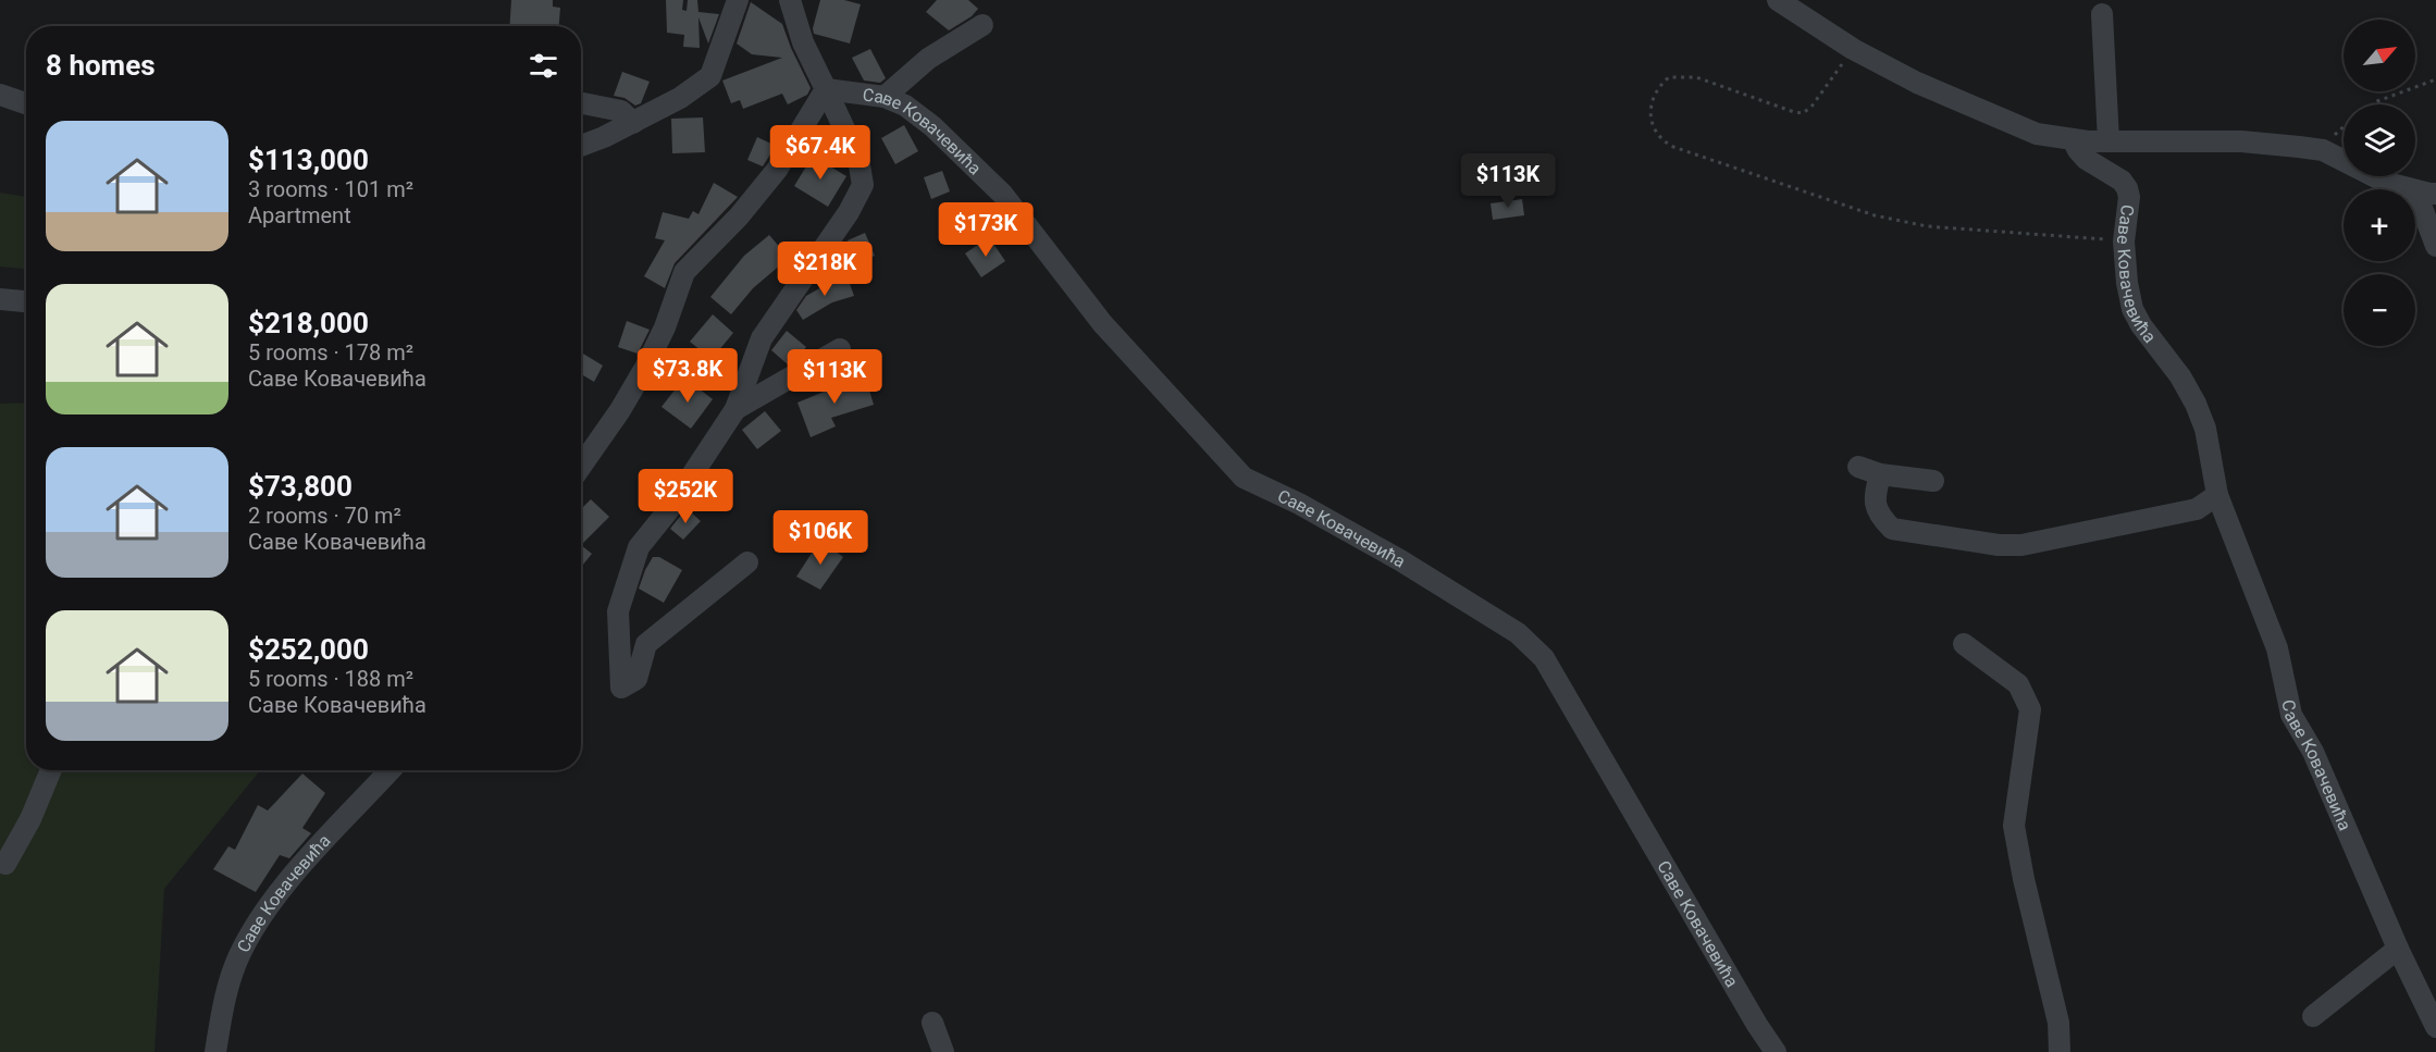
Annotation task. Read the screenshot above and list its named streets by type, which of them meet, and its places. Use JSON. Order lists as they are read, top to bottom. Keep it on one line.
{"streets":{"street":["Саве Ковачевића"]},"north":"top right","page":{"map_buttons":["+","−"],"heading":"8 homes","list":[{"name":"$113,000","note":"3 rooms · 101 m² · Apartment"},{"name":"$218,000","note":"5 rooms · 178 m² · Саве Ковачевића"},{"name":"$73,800","note":"2 rooms · 70 m² · Саве Ковачевића"},{"name":"$252,000","note":"5 rooms · 188 m² · Саве Ковачевића"}],"price":["$67.4K","$113K","$173K","$218K","$73.8K","$113K","$252K","$106K"]}}
